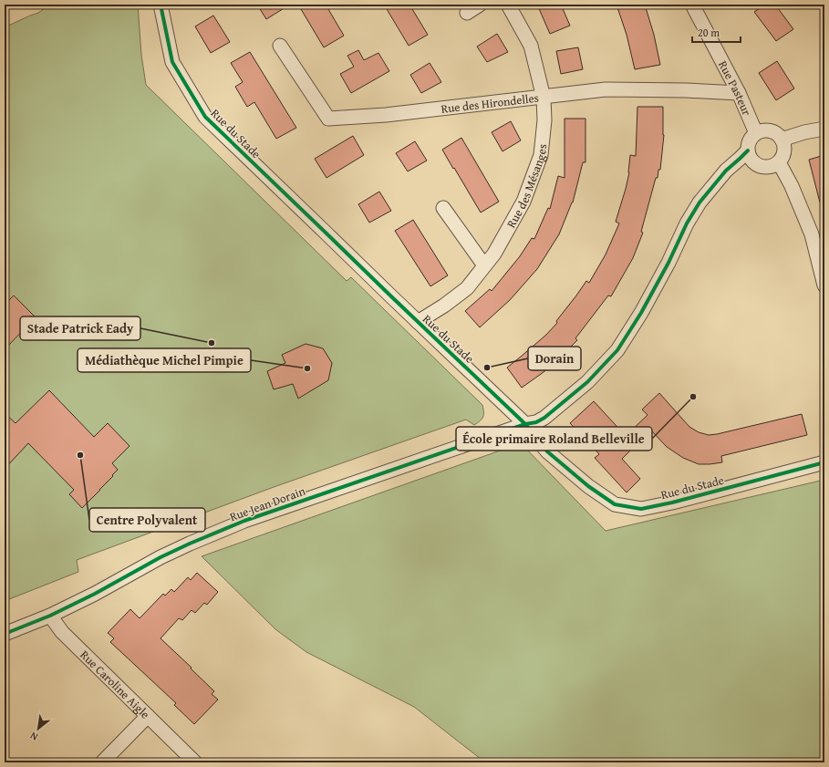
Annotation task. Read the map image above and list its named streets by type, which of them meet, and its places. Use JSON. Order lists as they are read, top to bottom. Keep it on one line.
{"streets":{"street":["Rue Pasteur","Rue des Hirondelles","Rue du Stade","Rue des Mésanges","Rue Jean Dorain","Rue Caroline Aigle"]},"crossings":[["Rue Pasteur","Rue des Hirondelles"],["Rue Pasteur","Rue Jean Dorain"],["Rue des Hirondelles","Rue des Mésanges"],["Rue du Stade","Rue des Mésanges"],["Rue du Stade","Rue Jean Dorain"],["Rue Jean Dorain","Rue Caroline Aigle"]],"places":["Stade Patrick Eady","Dorain","Médiathèque Michel Pimpie","École primaire Roland Belleville","Centre Polyvalent"],"scale_bar":"20 m","north":"bottom left"}
